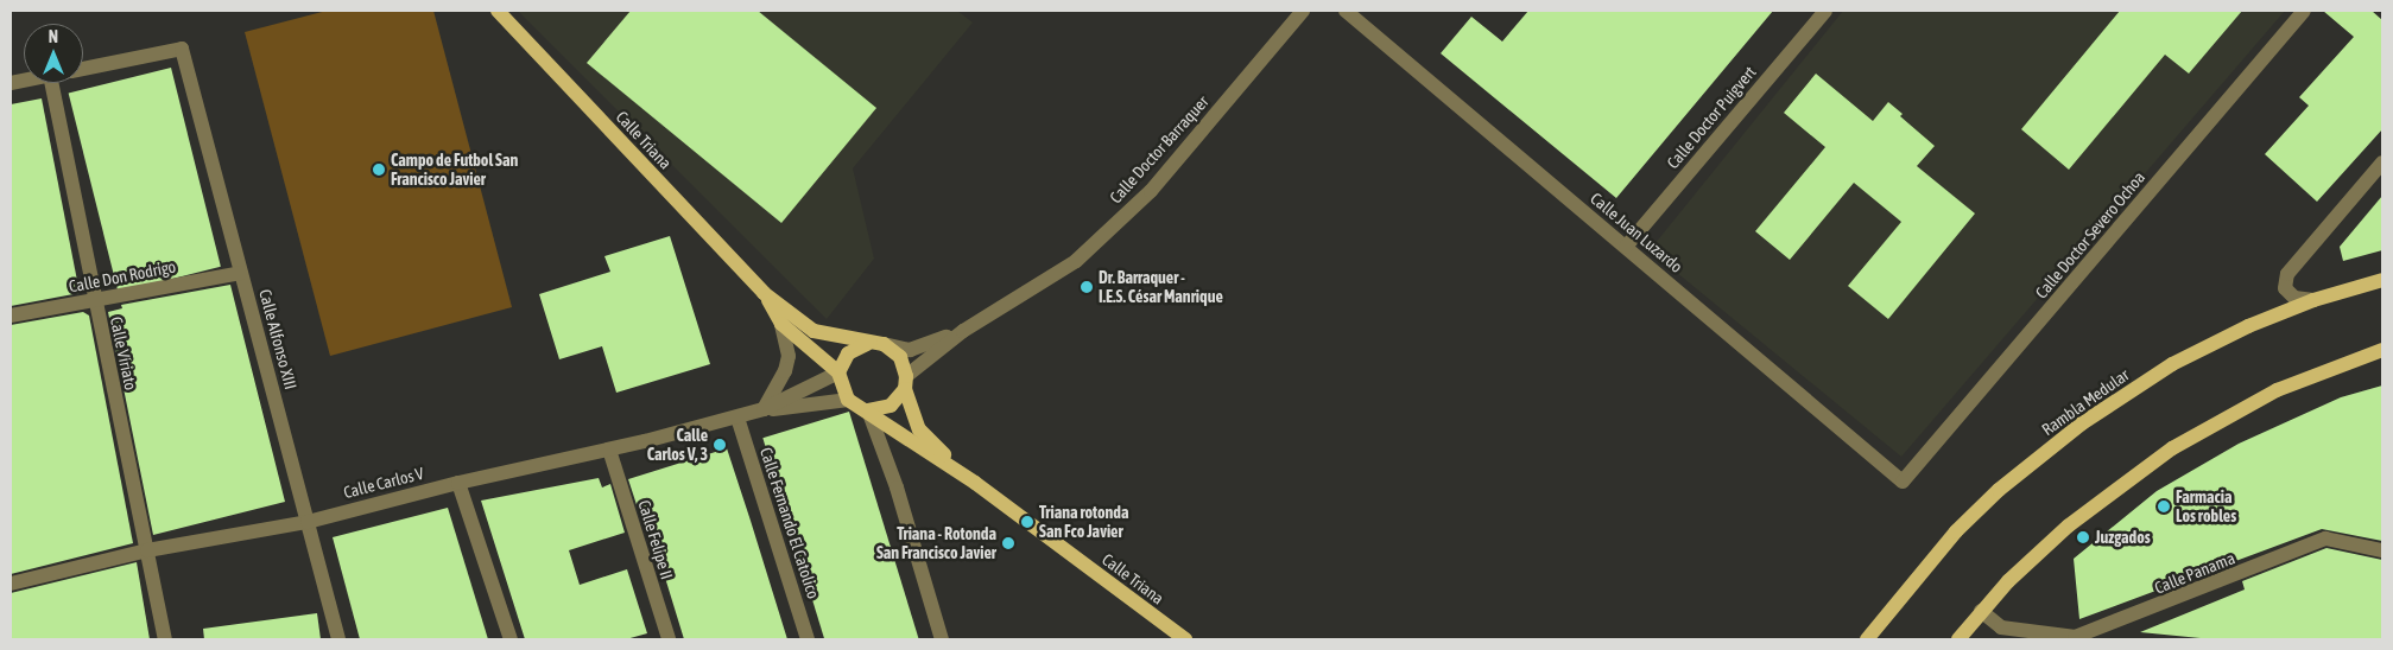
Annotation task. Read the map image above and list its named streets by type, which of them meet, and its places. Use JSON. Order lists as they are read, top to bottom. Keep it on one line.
{"streets":{"main road":["Calle Triana","Rambla Medular"],"street":["Calle Doctor Puigvert","Calle Doctor Barraquer","Calle Juan Luzardo","Calle Doctor Severo Ochoa","Calle Don Rodrigo","Calle Alfonso XIII","Calle Viriato","Calle Carlos V","Calle Fernando El Catolico","Calle Felipe II","Calle Panama"]},"crossings":[["Calle Doctor Puigvert","Calle Juan Luzardo"],["Calle Triana","Calle Doctor Barraquer"],["Calle Triana","Calle Carlos V"],["Calle Doctor Barraquer","Calle Carlos V"],["Calle Juan Luzardo","Calle Doctor Severo Ochoa"],["Calle Don Rodrigo","Calle Alfonso XIII"],["Calle Don Rodrigo","Calle Viriato"],["Calle Alfonso XIII","Calle Carlos V"],["Calle Viriato","Calle Carlos V"],["Calle Carlos V","Calle Fernando El Catolico"],["Calle Carlos V","Calle Felipe II"]],"places":["Campo de Futbol San Francisco Javier","Dr. Barraquer - I.E.S. César Manrique","Calle Carlos V, 3","Farmacia Los robles","Triana rotonda San Fco Javier","Juzgados","Triana - Rotonda San Francisco Javier"],"north":"top"}
